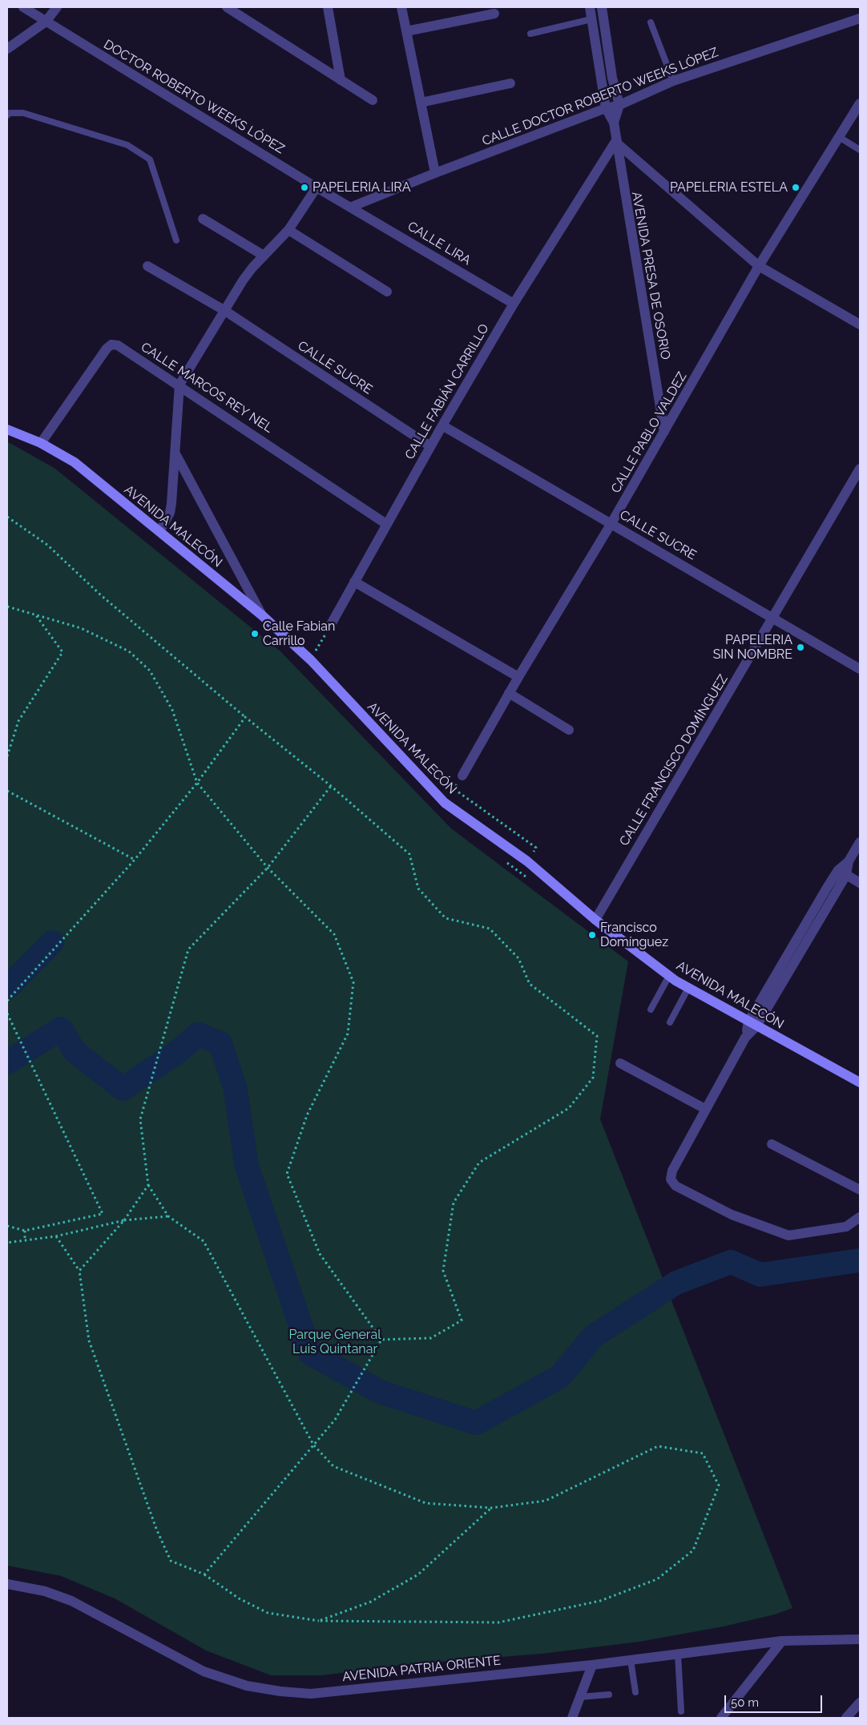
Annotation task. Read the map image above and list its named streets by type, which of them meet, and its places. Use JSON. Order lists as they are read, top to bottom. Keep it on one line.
{"streets":{"main road":["AVENIDA MALECÓN"],"street":["DOCTOR ROBERTO WEEKS LÓPEZ","CALLE DOCTOR ROBERTO WEEKS LÓPEZ","CALLE LIRA","AVENIDA PRESA DE OSORIO","CALLE SUCRE","CALLE MARCOS REY NEL","CALLE FABIÁN CARRILLO","CALLE PABLO VALDEZ","CALLE FRANCISCO DOMÍNGUEZ","AVENIDA PATRIA ORIENTE"]},"crossings":[["DOCTOR ROBERTO WEEKS LÓPEZ","CALLE DOCTOR ROBERTO WEEKS LÓPEZ"],["DOCTOR ROBERTO WEEKS LÓPEZ","CALLE LIRA"],["CALLE DOCTOR ROBERTO WEEKS LÓPEZ","CALLE LIRA"],["CALLE DOCTOR ROBERTO WEEKS LÓPEZ","AVENIDA PRESA DE OSORIO"],["CALLE LIRA","CALLE FABIÁN CARRILLO"],["AVENIDA PRESA DE OSORIO","CALLE FABIÁN CARRILLO"],["AVENIDA PRESA DE OSORIO","CALLE PABLO VALDEZ"],["CALLE SUCRE","CALLE FABIÁN CARRILLO"],["CALLE SUCRE","CALLE PABLO VALDEZ"],["CALLE SUCRE","CALLE FRANCISCO DOMÍNGUEZ"],["CALLE MARCOS REY NEL","CALLE FABIÁN CARRILLO"],["CALLE MARCOS REY NEL","AVENIDA MALECÓN"],["AVENIDA MALECÓN","CALLE FRANCISCO DOMÍNGUEZ"]],"parks":["Parque General Luis Quintanar"],"places":["PAPELERIA LIRA","PAPELERIA ESTELA","Calle Fabian Carrillo","PAPELERIA SIN NOMBRE","Francisco Domínguez"],"scale_bar":"50 m"}
